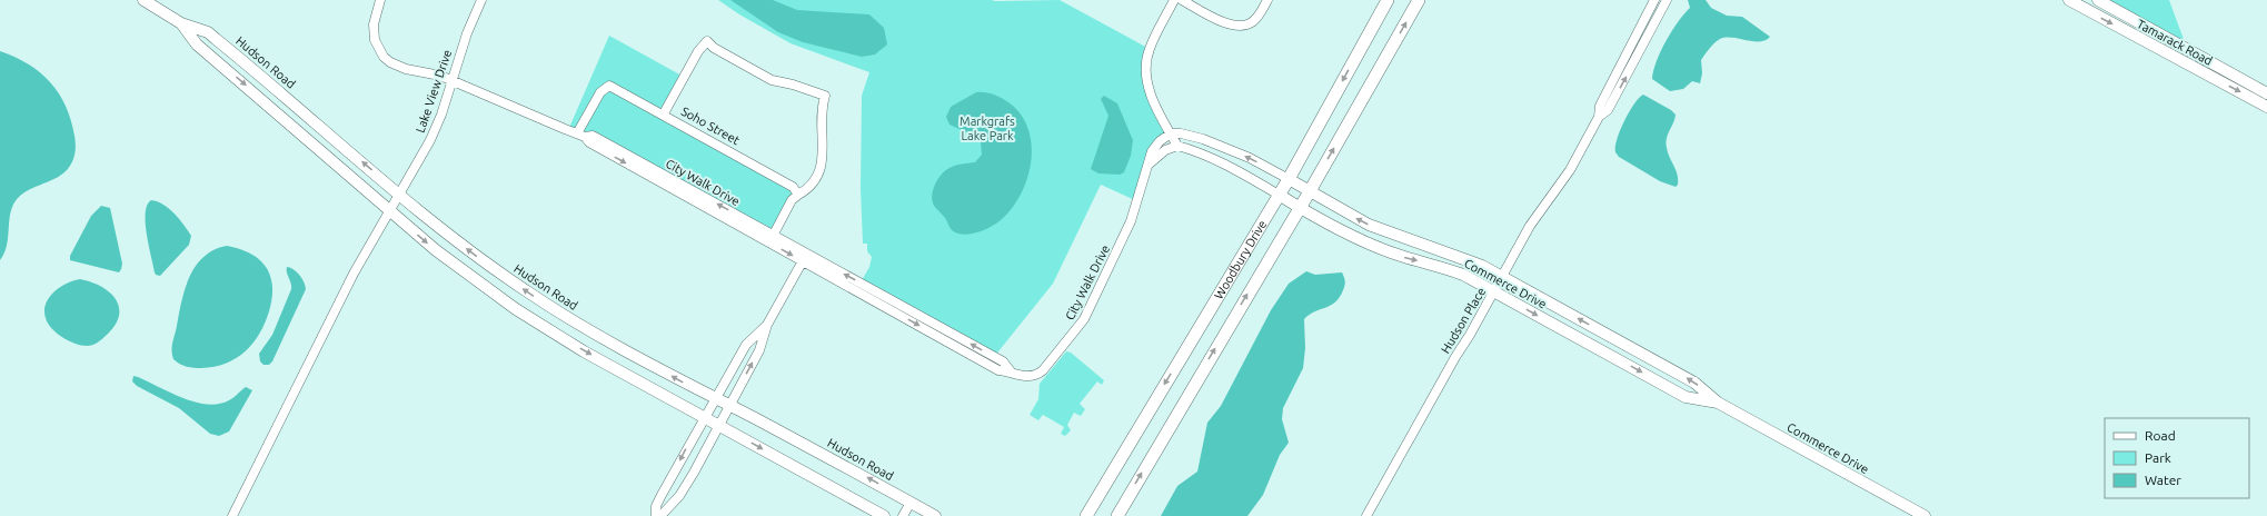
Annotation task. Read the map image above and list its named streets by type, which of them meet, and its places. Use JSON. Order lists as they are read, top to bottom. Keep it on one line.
{"streets":{"main road":["Woodbury Drive"],"street":["Tamarack Road","Hudson Road","Lake View Drive","Soho Street","City Walk Drive","Commerce Drive","Hudson Place"]},"crossings":[["Hudson Road","Lake View Drive"],["Lake View Drive","City Walk Drive"],["Soho Street","City Walk Drive"],["Woodbury Drive","Commerce Drive"],["Commerce Drive","Hudson Place"]],"parks":["Markgrafs Lake Park"],"legend":["Road","Park","Water"]}
